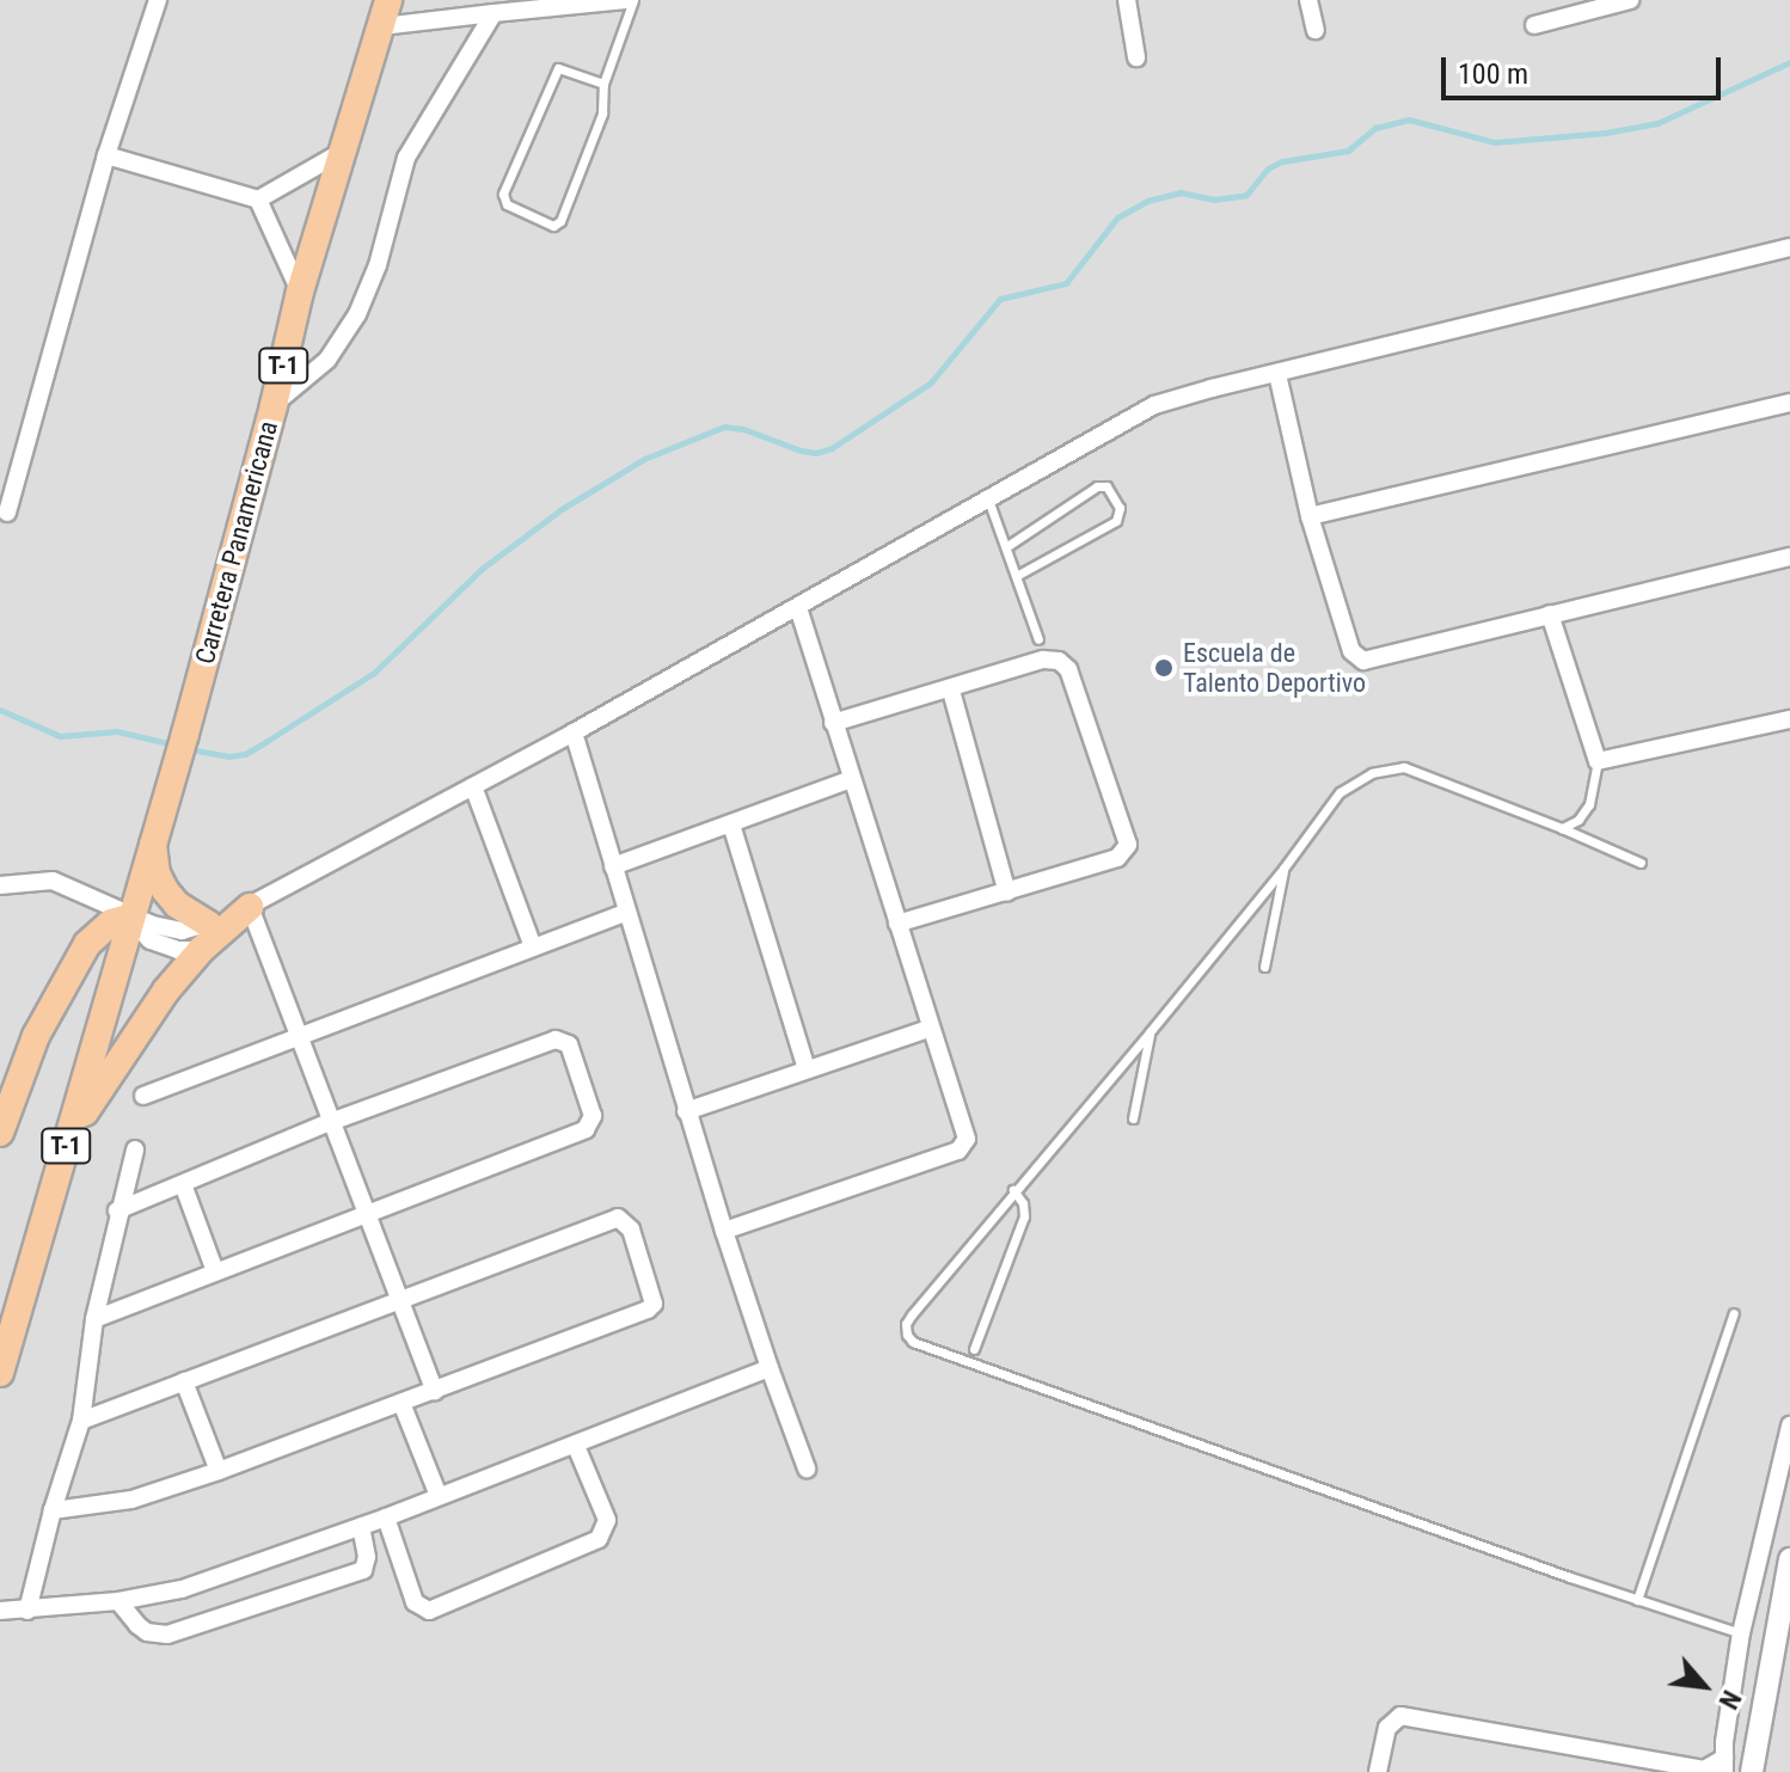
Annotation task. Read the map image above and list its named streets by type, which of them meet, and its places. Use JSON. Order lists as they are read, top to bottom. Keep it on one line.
{"streets":{"main road":["T-1","Carretera Panamericana"]},"crossings":[["T-1","Carretera Panamericana"]],"places":["Escuela de Talento Deportivo"],"scale_bar":"100 m","north":"bottom right"}
